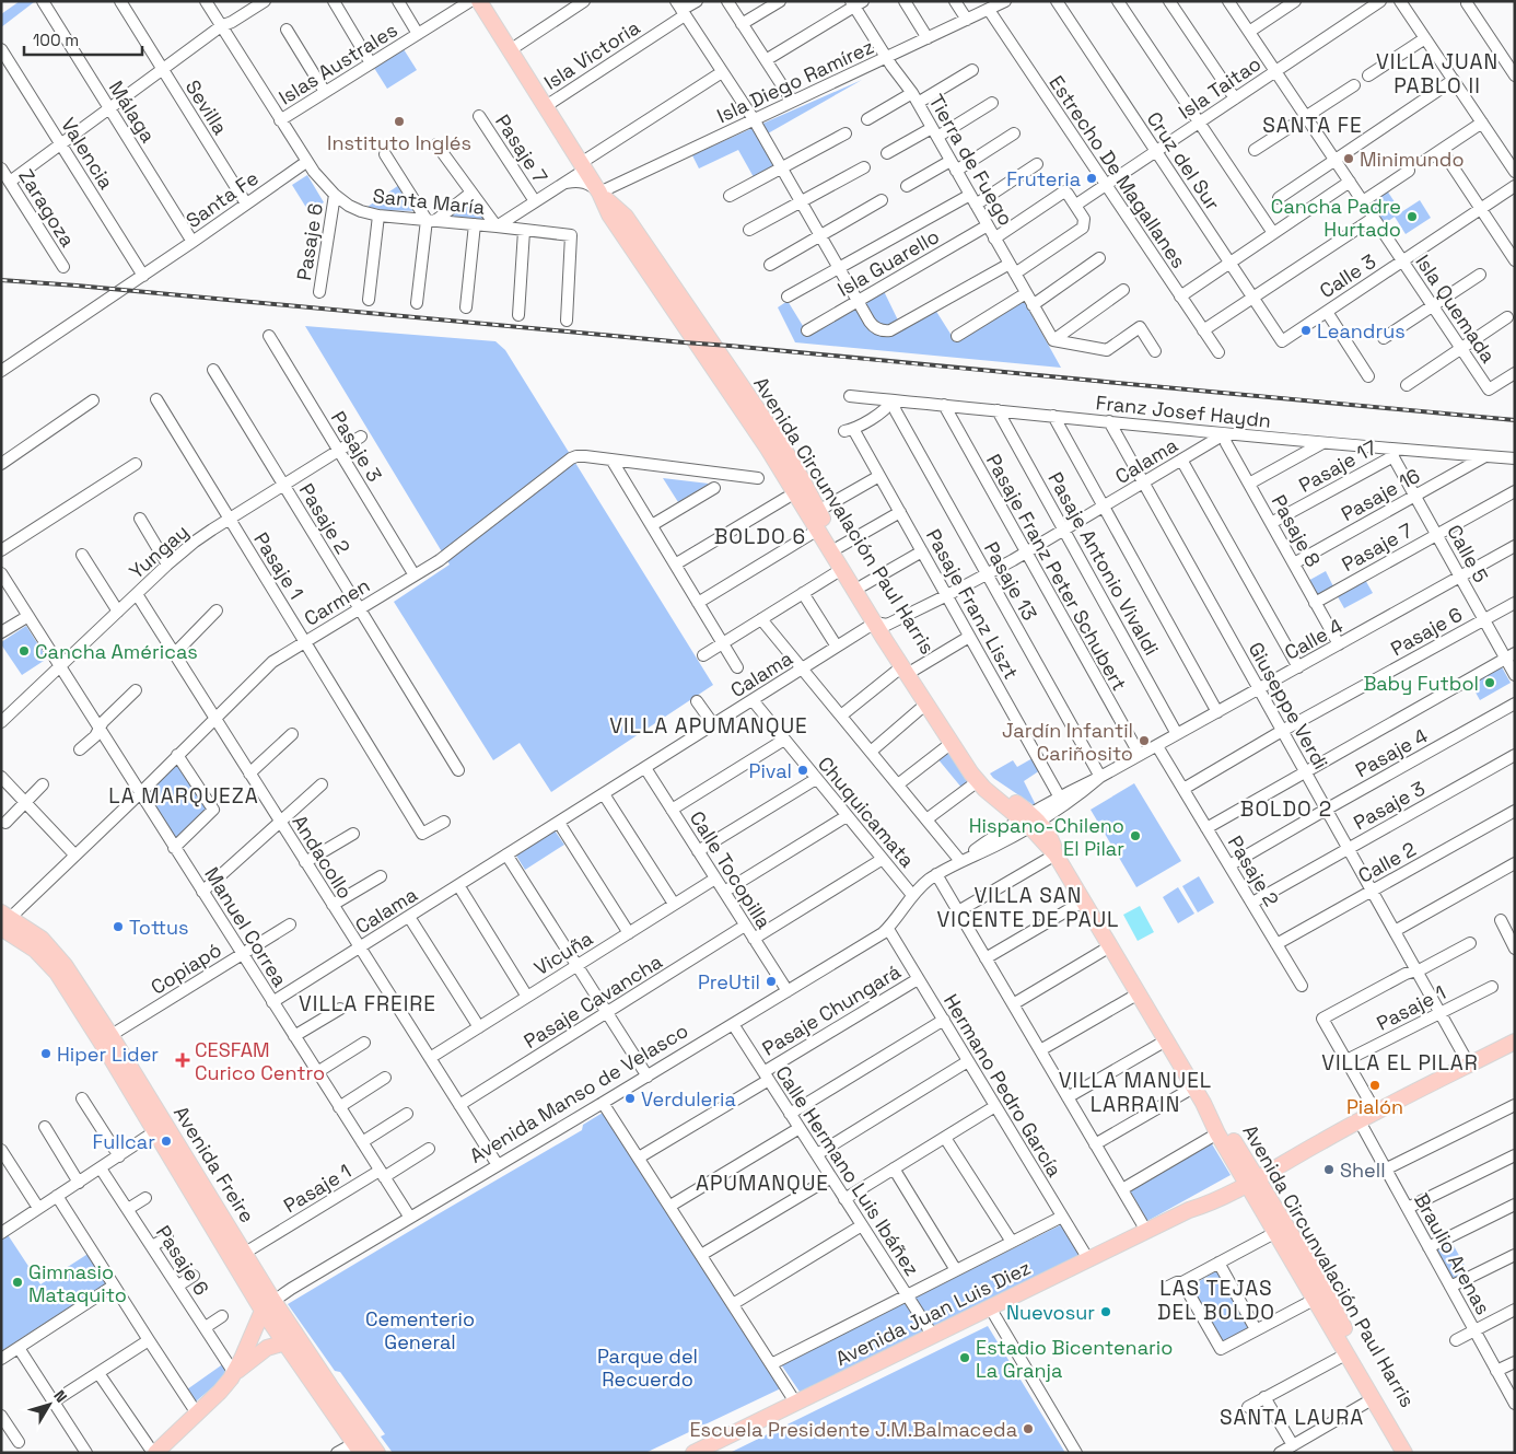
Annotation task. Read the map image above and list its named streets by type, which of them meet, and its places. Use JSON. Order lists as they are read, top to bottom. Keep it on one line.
{"streets":{"main road":["Avenida Circunvalación Paul Harris","Avenida Freire","Avenida Juan Luis Diez"],"street":["Isla Victoria","Islas Australes","Isla Diego Ramírez","Isla Taitao","Sevilla","Málaga","Pasaje 7","Valencia","Tierra de Fuego","Cruz del Sur","Estrecho De Magallanes","Santa Fe","Santa María","Zaragoza","Pasaje 6","Isla Guarello","Calle 3","Isla Quemada","Franz Josef Haydn","Pasaje 3","Calama","Pasaje 17","Pasaje 16","Pasaje 2","Pasaje 8","Yungay","Calle 5","Pasaje Antonio Vivaldi","Pasaje 1","Pasaje Franz Peter Schubert","Pasaje 13","Carmen","Pasaje Franz Liszt","Calle 4","Giuseppe Verdi","Pasaje 4","Chuquicamata","Andacollo","Calle 2","Calle Tocopilla","Manuel Correa","Vicuña","Copiapó","Pasaje Cavancha","Pasaje Chungará","Hermano Pedro García","Avenida Manso de Velasco","Calle Hermano Luis Ibáñez","Braulio Arenas"]},"crossings":[["Isla Victoria","Avenida Circunvalación Paul Harris"],["Isla Diego Ramírez","Tierra de Fuego"],["Isla Diego Ramírez","Estrecho De Magallanes"],["Isla Diego Ramírez","Santa María"],["Isla Diego Ramírez","Avenida Circunvalación Paul Harris"],["Isla Taitao","Cruz del Sur"],["Isla Taitao","Estrecho De Magallanes"],["Isla Taitao","Isla Quemada"],["Sevilla","Santa Fe"],["Málaga","Santa Fe"],["Pasaje 7","Santa María"],["Pasaje 7","Pasaje 8"],["Pasaje 7","Calle 5"],["Valencia","Santa Fe"],["Tierra de Fuego","Isla Guarello"],["Cruz del Sur","Calle 3"],["Santa Fe","Santa María"],["Santa María","Pasaje 6"],["Santa María","Avenida Circunvalación Paul Harris"],["Pasaje 6","Pasaje 2"],["Pasaje 6","Calle 5"],["Pasaje 6","Giuseppe Verdi"],["Calle 3","Isla Quemada"],["Franz Josef Haydn","Calama"],["Franz Josef Haydn","Pasaje 17"],["Franz Josef Haydn","Pasaje 16"],["Franz Josef Haydn","Pasaje 8"],["Franz Josef Haydn","Calle 5"],["Franz Josef Haydn","Pasaje Antonio Vivaldi"],["Franz Josef Haydn","Pasaje Franz Peter Schubert"],["Franz Josef Haydn","Pasaje 13"],["Franz Josef Haydn","Pasaje Franz Liszt"],["Franz Josef Haydn","Giuseppe Verdi"],["Pasaje 3","Pasaje 2"],["Pasaje 3","Yungay"],["Pasaje 3","Carmen"],["Pasaje 3","Giuseppe Verdi"],["Calama","Avenida Circunvalación Paul Harris"],["Calama","Pasaje 8"],["Calama","Pasaje Antonio Vivaldi"],["Calama","Pasaje Franz Peter Schubert"],["Calama","Pasaje 13"],["Calama","Pasaje Franz Liszt"],["Calama","Giuseppe Verdi"],["Calama","Chuquicamata"],["Calama","Andacollo"],["Calama","Calle Tocopilla"],["Calama","Manuel Correa"],["Pasaje 17","Pasaje 8"],["Pasaje 17","Calle 5"],["Pasaje 16","Pasaje 8"],["Pasaje 16","Calle 5"],["Avenida Circunvalación Paul Harris","Calle 4"],["Avenida Circunvalación Paul Harris","Avenida Manso de Velasco"],["Avenida Circunvalación Paul Harris","Avenida Juan Luis Diez"],["Pasaje 2","Yungay"],["Pasaje 2","Carmen"],["Pasaje 2","Calle 4"],["Pasaje 2","Pasaje 4"],["Pasaje 2","Calle 2"],["Pasaje 8","Calle 4"],["Yungay","Pasaje 1"],["Yungay","Andacollo"],["Yungay","Manuel Correa"],["Calle 5","Calle 4"],["Pasaje Antonio Vivaldi","Calle 4"],["Pasaje 1","Carmen"],["Pasaje 1","Giuseppe Verdi"],["Pasaje 1","Manuel Correa"],["Pasaje 1","Avenida Freire"],["Pasaje Franz Peter Schubert","Calle 4"],["Pasaje 13","Pasaje Franz Liszt"],["Pasaje 13","Calle 4"],["Carmen","Andacollo"],["Carmen","Manuel Correa"],["Carmen","Avenida Freire"],["Pasaje Franz Liszt","Calle 4"],["Calle 4","Giuseppe Verdi"],["Calle 4","Avenida Manso de Velasco"],["Giuseppe Verdi","Pasaje 4"],["Giuseppe Verdi","Calle 2"],["Giuseppe Verdi","Avenida Juan Luis Diez"],["Chuquicamata","Avenida Manso de Velasco"],["Andacollo","Vicuña"],["Andacollo","Pasaje Cavancha"],["Andacollo","Avenida Manso de Velasco"],["Calle Tocopilla","Vicuña"],["Calle Tocopilla","Pasaje Cavancha"],["Calle Tocopilla","Avenida Manso de Velasco"],["Manuel Correa","Copiapó"],["Manuel Correa","Avenida Manso de Velasco"],["Copiapó","Avenida Freire"],["Pasaje Chungará","Hermano Pedro García"],["Pasaje Chungará","Calle Hermano Luis Ibáñez"],["Hermano Pedro García","Avenida Manso de Velasco"],["Hermano Pedro García","Avenida Juan Luis Diez"],["Avenida Manso de Velasco","Avenida Freire"],["Avenida Manso de Velasco","Calle Hermano Luis Ibáñez"],["Calle Hermano Luis Ibáñez","Avenida Juan Luis Diez"],["Braulio Arenas","Avenida Juan Luis Diez"]],"districts":["VILLA JUAN PABLO II","SANTA FE","BOLDO 6","VILLA APUMANQUE","LA MARQUEZA","BOLDO 2","VILLA SAN VICENTE DE PAUL","VILLA FREIRE","VILLA EL PILAR","VILLA MANUEL LARRAIN","APUMANQUE","LAS TEJAS DEL BOLDO","SANTA LAURA"],"parks":["Cementerio General","Parque del Recuerdo"],"places":{"other":["Instituto Inglés","Minimundo","Fruteria","Cancha Padre Hurtado","Leandrus","Cancha Américas","Baby Futbol","Jardín Infantil Cariñosito","Pival","Hispano-Chileno El Pilar","Tottus","PreUtil","Hiper Lider","Pialón","Verduleria","Fullcar","Shell","Gimnasio Mataquito","Nuevosur","Estadio Bicentenario La Granja","Escuela Presidente J.M.Balmaceda"],"health":["CESFAM Curico Centro"]},"scale_bar":"100 m","north":"top right"}
